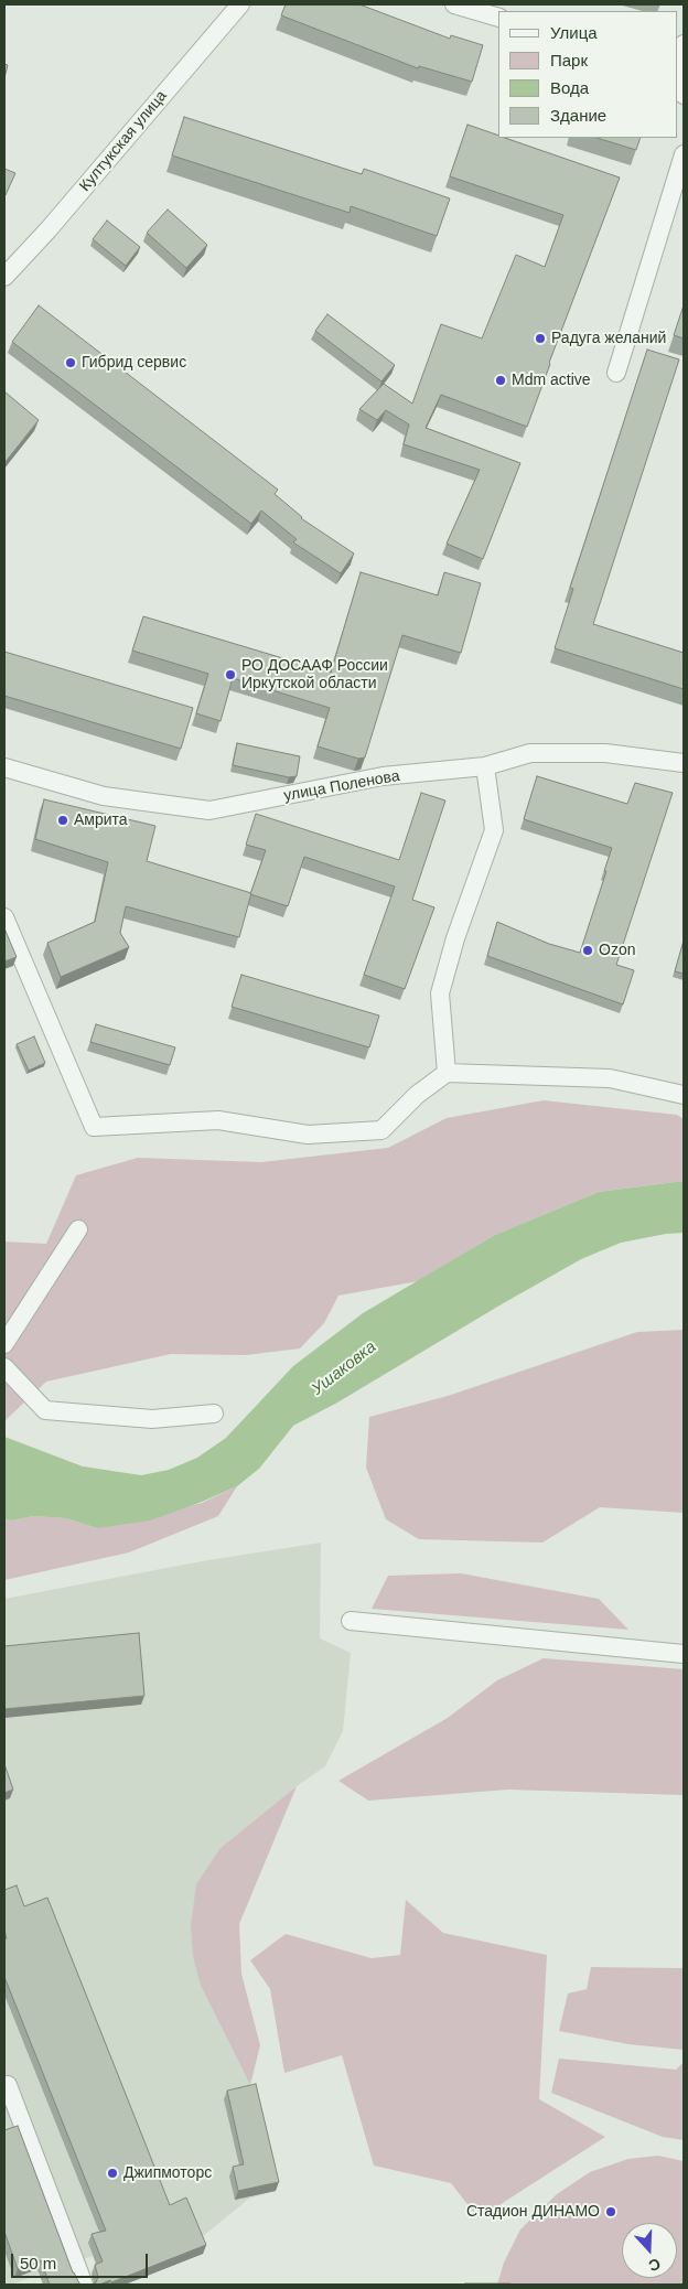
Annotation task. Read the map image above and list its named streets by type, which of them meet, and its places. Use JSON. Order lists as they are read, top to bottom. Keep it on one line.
{"streets":{"street":["Култукская улица","улица Поленова"]},"water":["Ушаковка"],"places":["Радуга желаний","Гибрид сервис","Mdm active","РО ДОСААФ России Иркутской области","Амрита","Ozon","Джипмоторс","Стадион ДИНАМО"],"legend":["Улица","Парк","Вода","Здание"],"scale_bar":"50 m","north":"bottom"}
